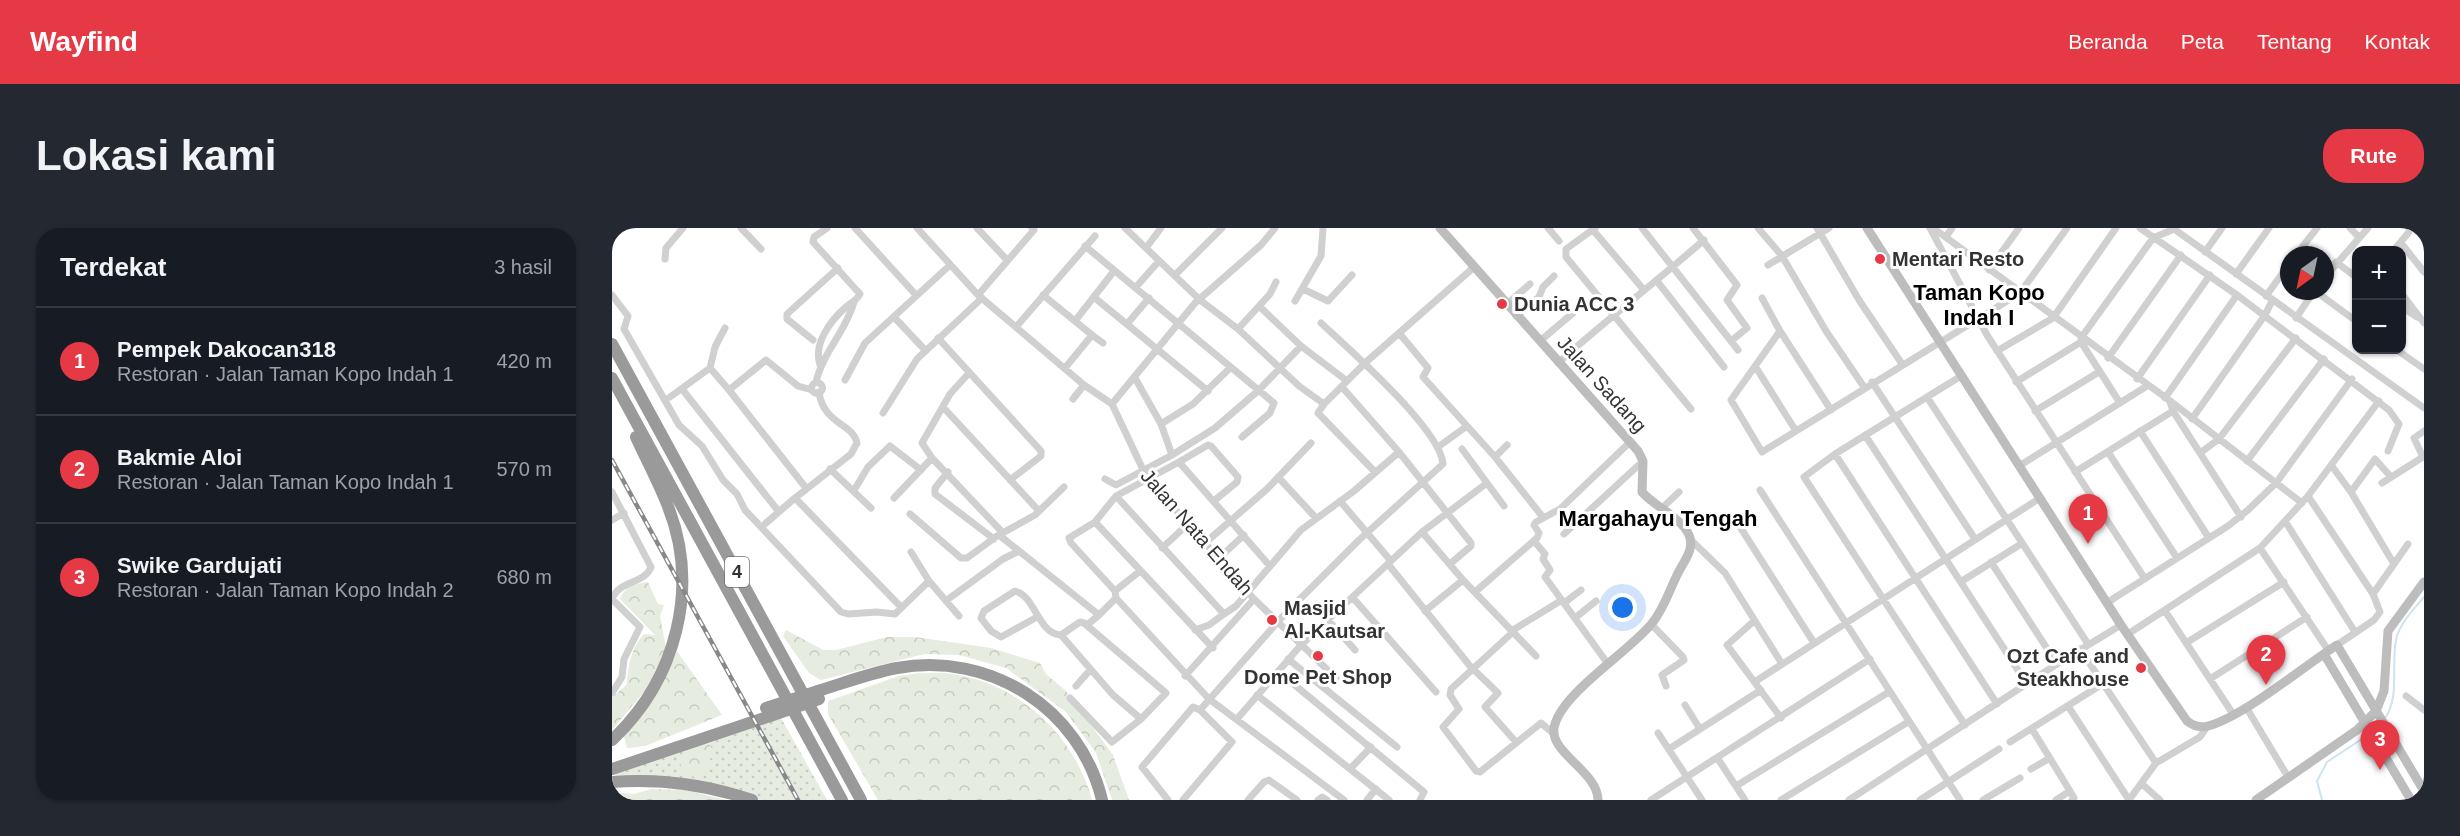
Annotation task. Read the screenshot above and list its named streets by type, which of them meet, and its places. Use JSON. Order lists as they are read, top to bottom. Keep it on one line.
{"streets":{"highway":["4"],"main road":["Jalan Sadang"],"street":["Jalan Nata Endah"]},"districts":["Taman Kopo Indah I","Margahayu Tengah"],"places":["Mentari Resto","Dunia ACC 3","Masjid Al-Kautsar","Dome Pet Shop","Ozt Cafe and Steakhouse"],"north":"bottom left","page":{"header":"Wayfind","nav":["Beranda","Peta","Tentang","Kontak"],"buttons":"Rute","title":"Lokasi kami","heading":["Terdekat","3 hasil"],"map_buttons":["+","−"],"list":[{"mark":"1","name":"Pempek Dakocan318","note":"Restoran · Jalan Taman Kopo Indah 1","value":"420 m"},{"mark":"2","name":"Bakmie Aloi","note":"Restoran · Jalan Taman Kopo Indah 1","value":"570 m"},{"mark":"3","name":"Swike Gardujati","note":"Restoran · Jalan Taman Kopo Indah 2","value":"680 m"}],"pins":["1","2","3"]}}
